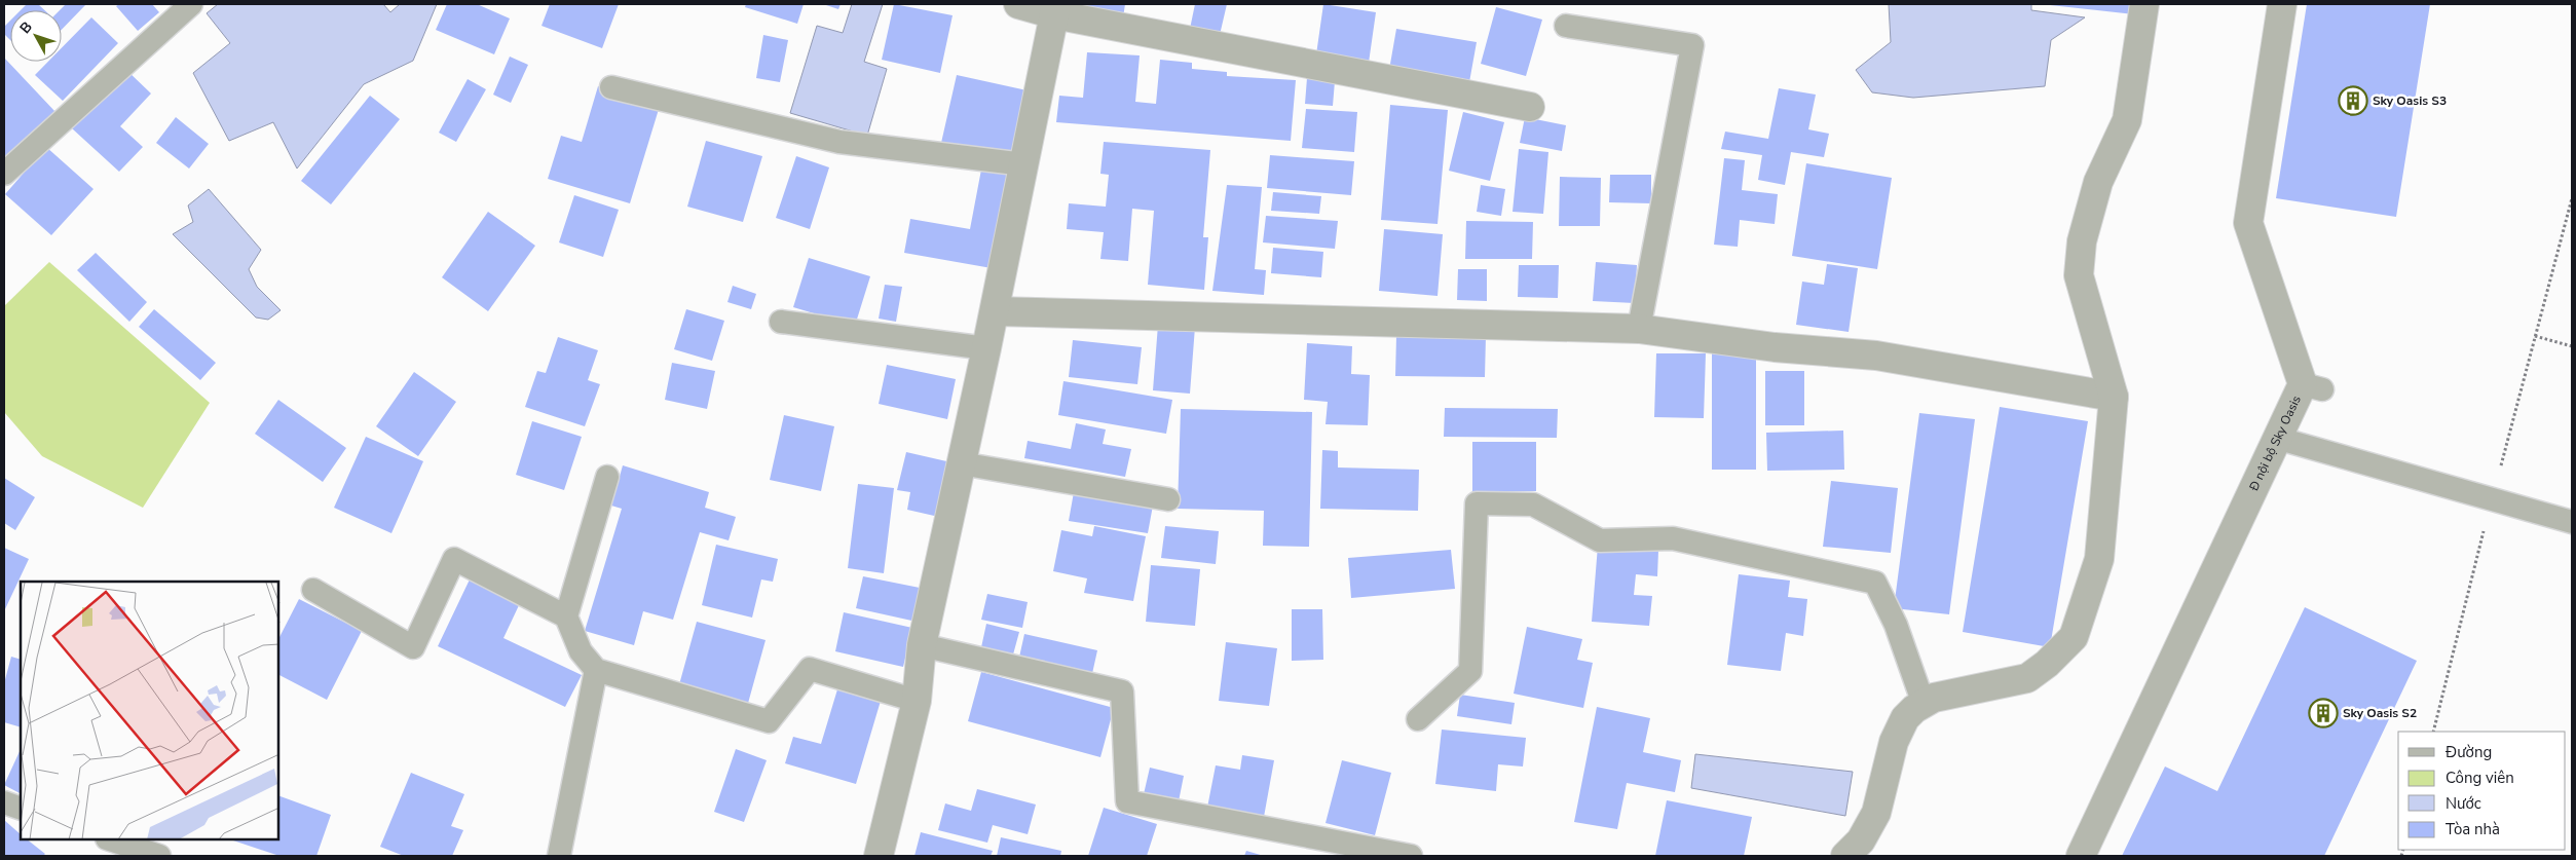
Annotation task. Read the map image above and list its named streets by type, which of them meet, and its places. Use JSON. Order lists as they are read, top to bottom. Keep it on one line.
{"streets":{"street":["Đ nội bộ Sky Oasis"]},"places":{"building":["Sky Oasis S3","Sky Oasis S2"]},"legend":["Đường","Công viên","Nước","Tòa nhà"],"north":"top left"}
